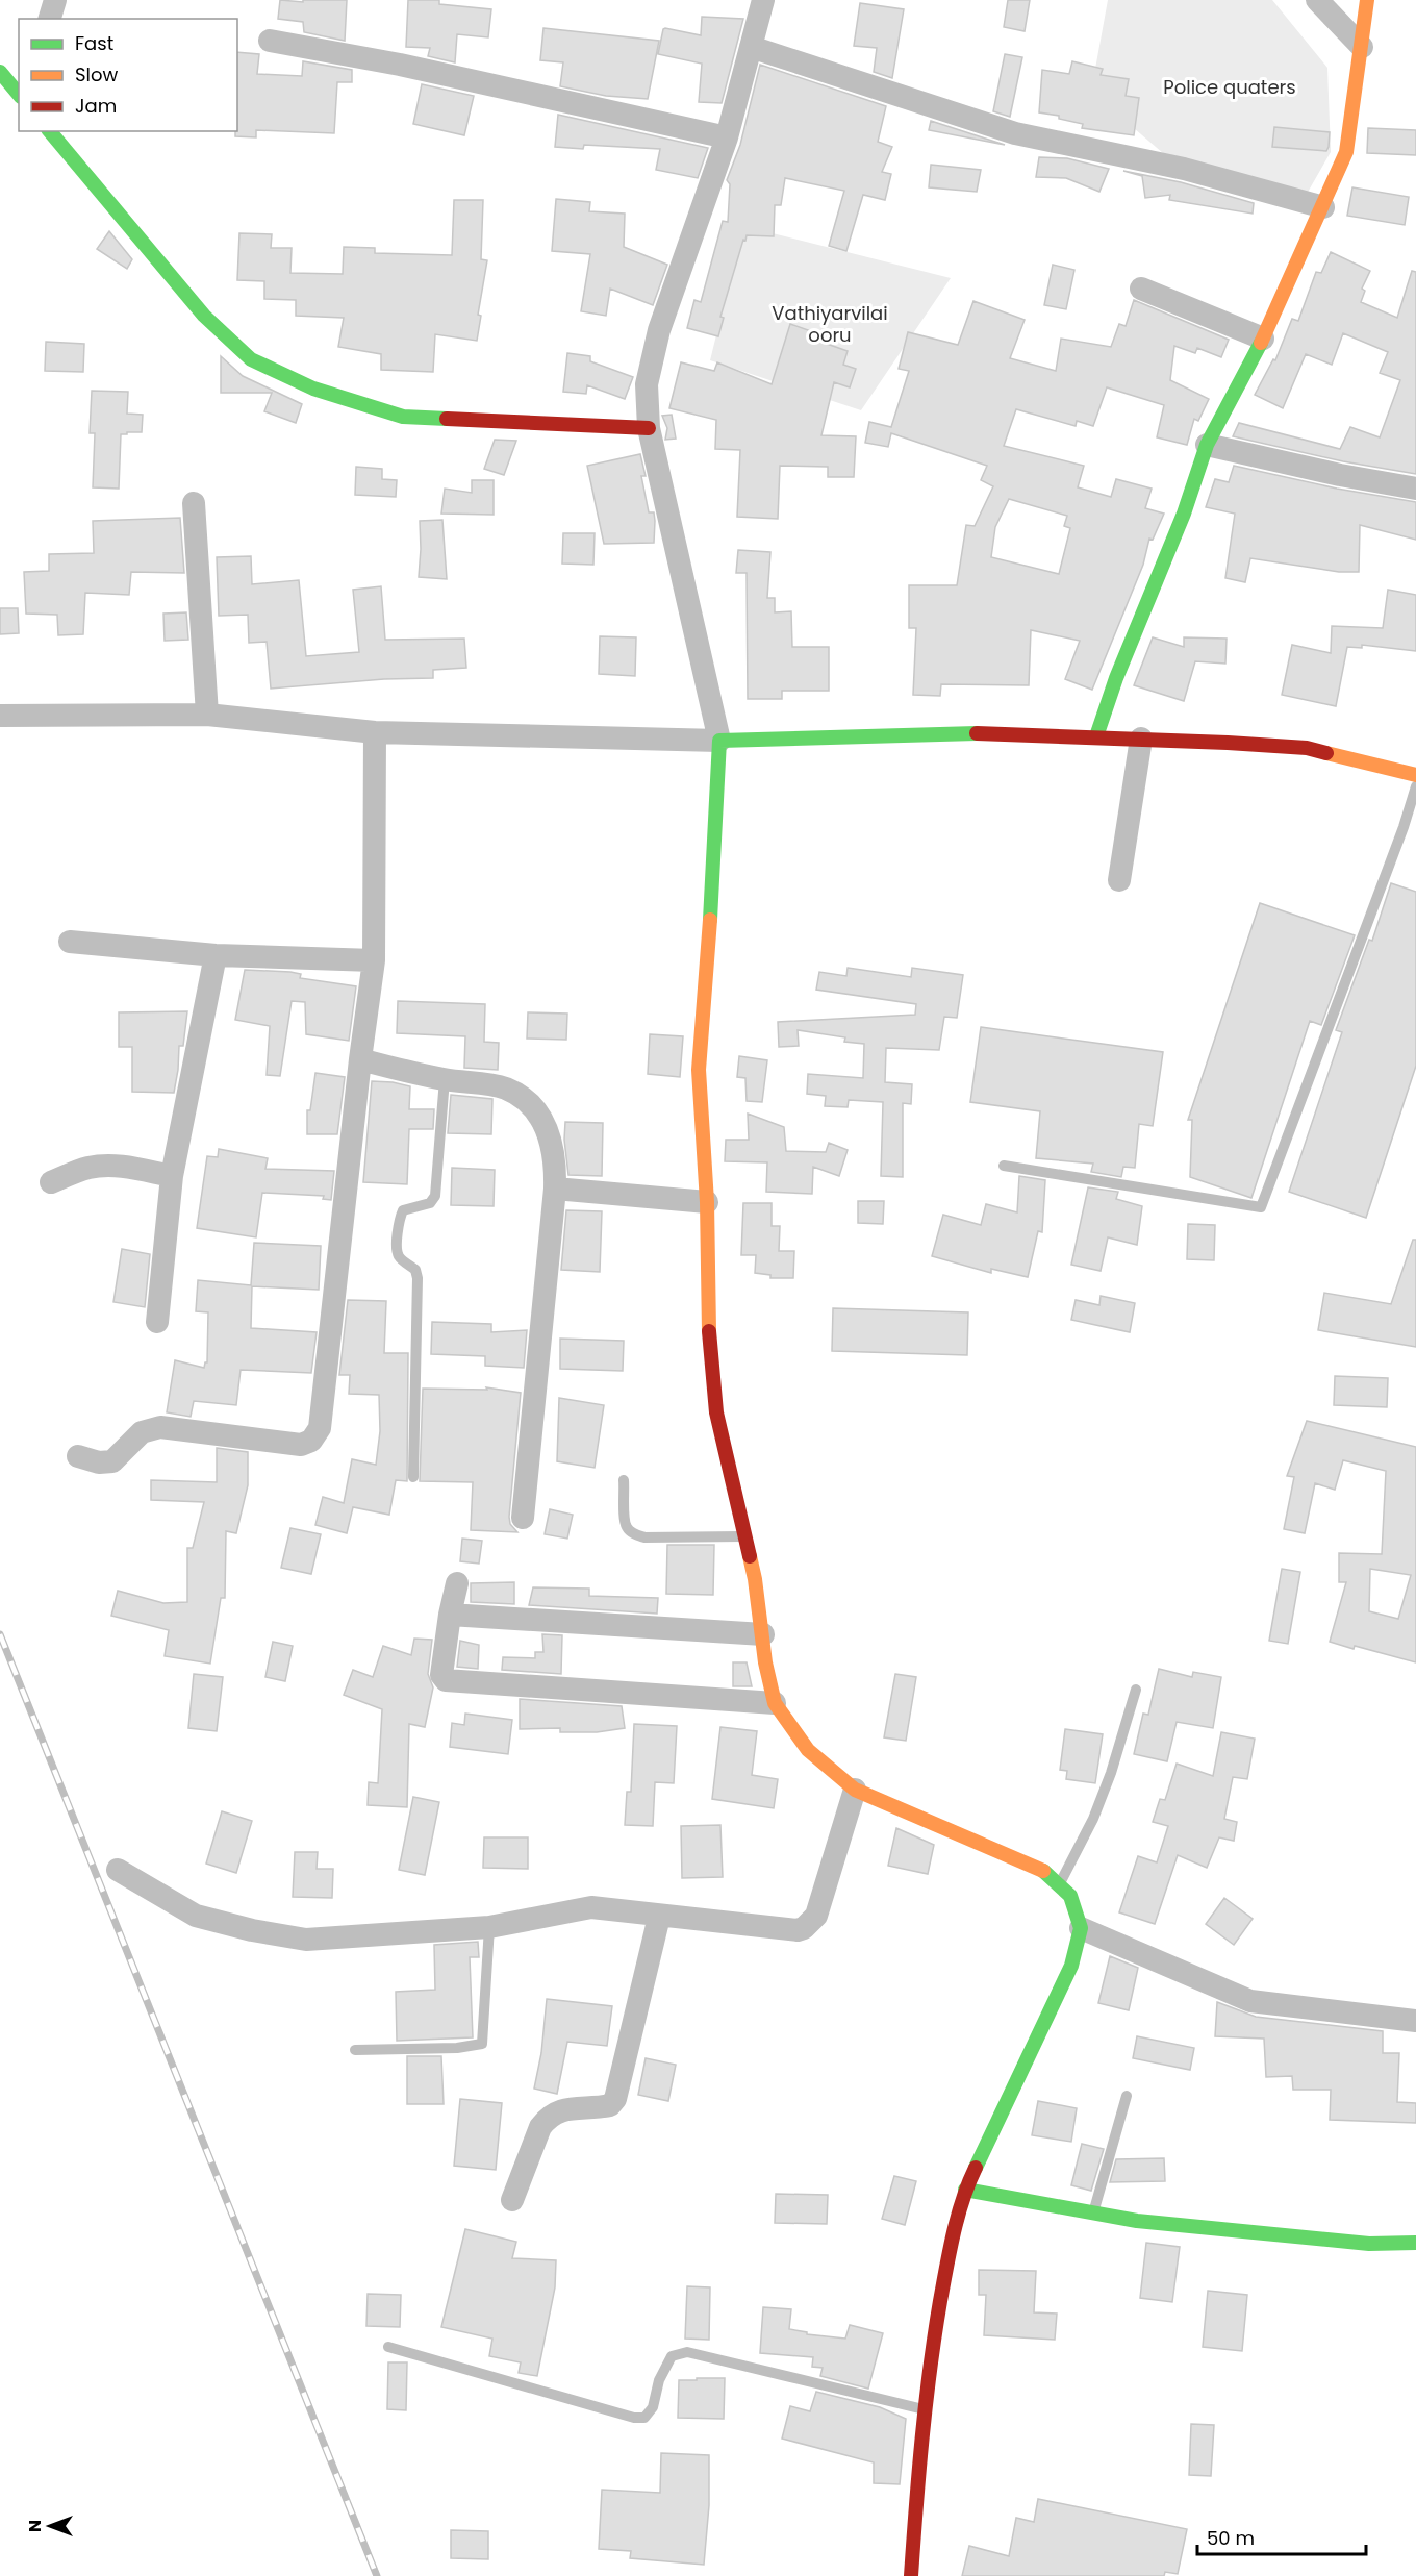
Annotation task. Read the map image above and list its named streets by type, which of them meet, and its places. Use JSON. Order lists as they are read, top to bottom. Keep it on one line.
{"parks":["Police quaters","Vathiyarvilai ooru"],"legend":["Fast","Slow","Jam"],"scale_bar":"50 m","north":"left"}
